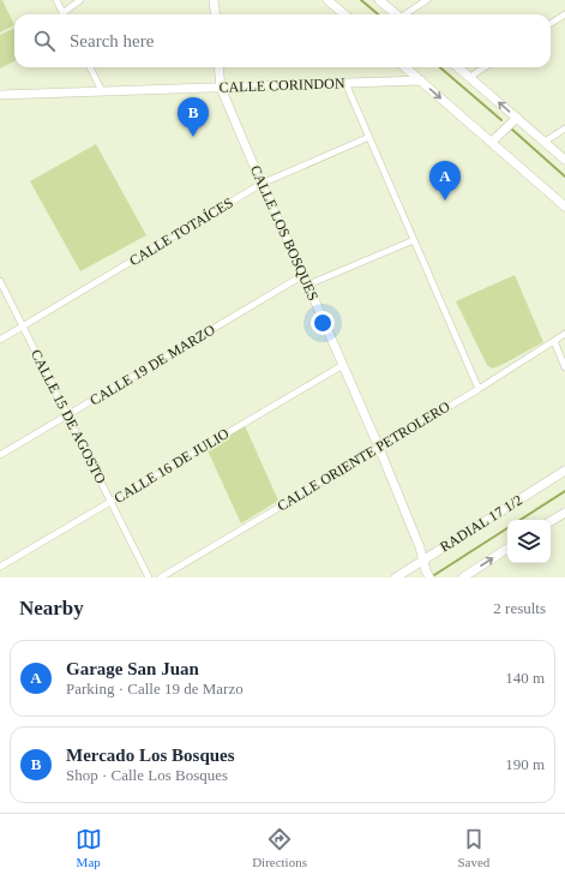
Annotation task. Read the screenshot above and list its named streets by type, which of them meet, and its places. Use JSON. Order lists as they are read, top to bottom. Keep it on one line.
{"streets":{"street":["CALLE CORINDON","CALLE TOTAÍCES","CALLE LOS BOSQUES","CALLE 19 DE MARZO","CALLE 15 DE AGOSTO","CALLE ORIENTE PETROLERO","CALLE 16 DE JULIO","RADIAL 17 1/2"]},"crossings":[["CALLE CORINDON","CALLE LOS BOSQUES"],["CALLE TOTAÍCES","CALLE LOS BOSQUES"],["CALLE TOTAÍCES","CALLE 15 DE AGOSTO"],["CALLE LOS BOSQUES","CALLE 19 DE MARZO"],["CALLE LOS BOSQUES","CALLE ORIENTE PETROLERO"],["CALLE LOS BOSQUES","CALLE 16 DE JULIO"],["CALLE LOS BOSQUES","RADIAL 17 1/2"],["CALLE 19 DE MARZO","CALLE 15 DE AGOSTO"],["CALLE 15 DE AGOSTO","CALLE 16 DE JULIO"]],"page":{"search":"Search here","pins":["B","A"],"heading":["Nearby","2 results"],"list":[{"mark":"A","name":"Garage San Juan","note":"Parking · Calle 19 de Marzo","value":"140 m"},{"mark":"B","name":"Mercado Los Bosques","note":"Shop · Calle Los Bosques","value":"190 m"}],"nav":["Map","Directions","Saved"]}}
